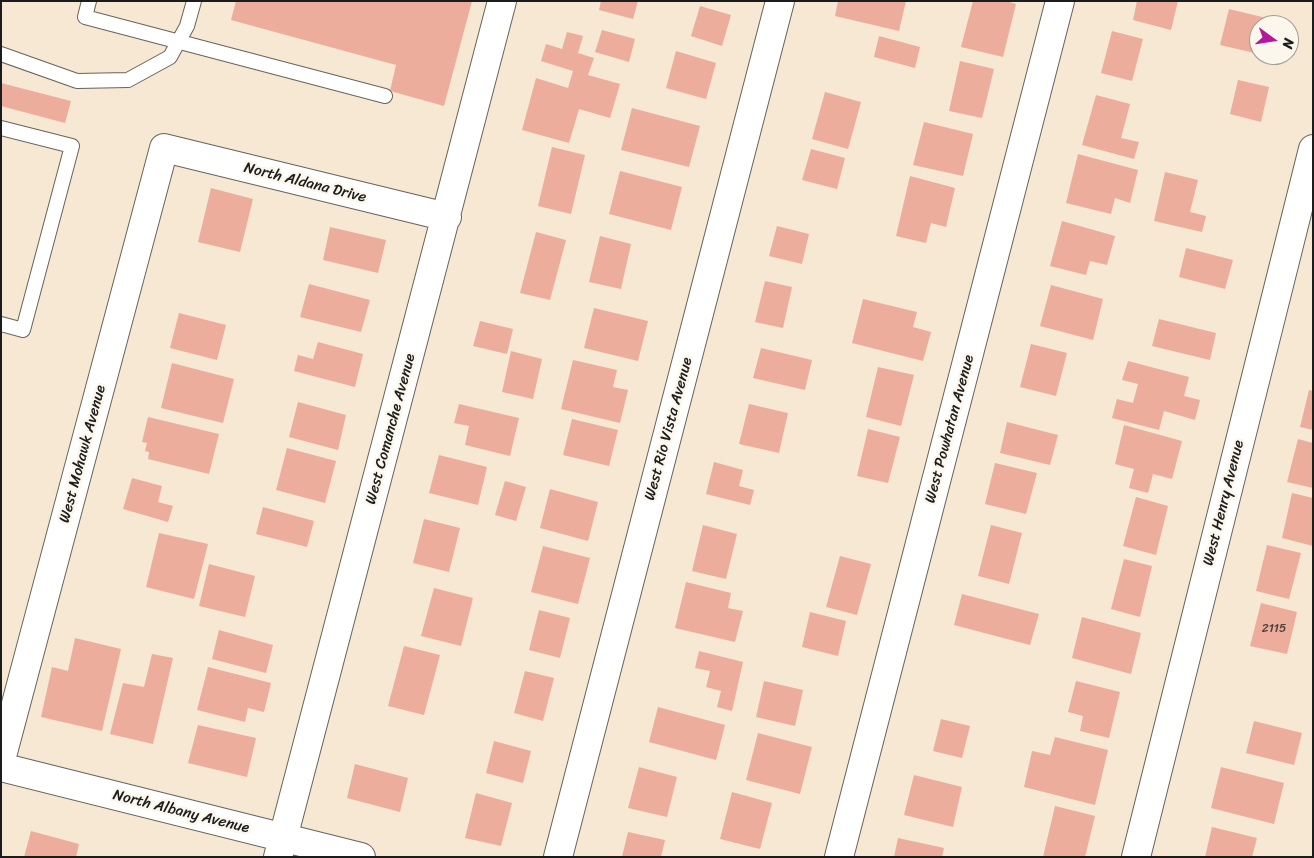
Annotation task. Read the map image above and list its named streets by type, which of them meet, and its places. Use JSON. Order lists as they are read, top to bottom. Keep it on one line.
{"streets":{"street":["North Aldana Drive","West Comanche Avenue","West Rio Vista Avenue","West Powhatan Avenue","West Mohawk Avenue","West Henry Avenue","North Albany Avenue"]},"crossings":[["North Aldana Drive","West Comanche Avenue"],["North Aldana Drive","West Mohawk Avenue"],["West Comanche Avenue","North Albany Avenue"]],"house_numbers":["2115"],"north":"right"}
